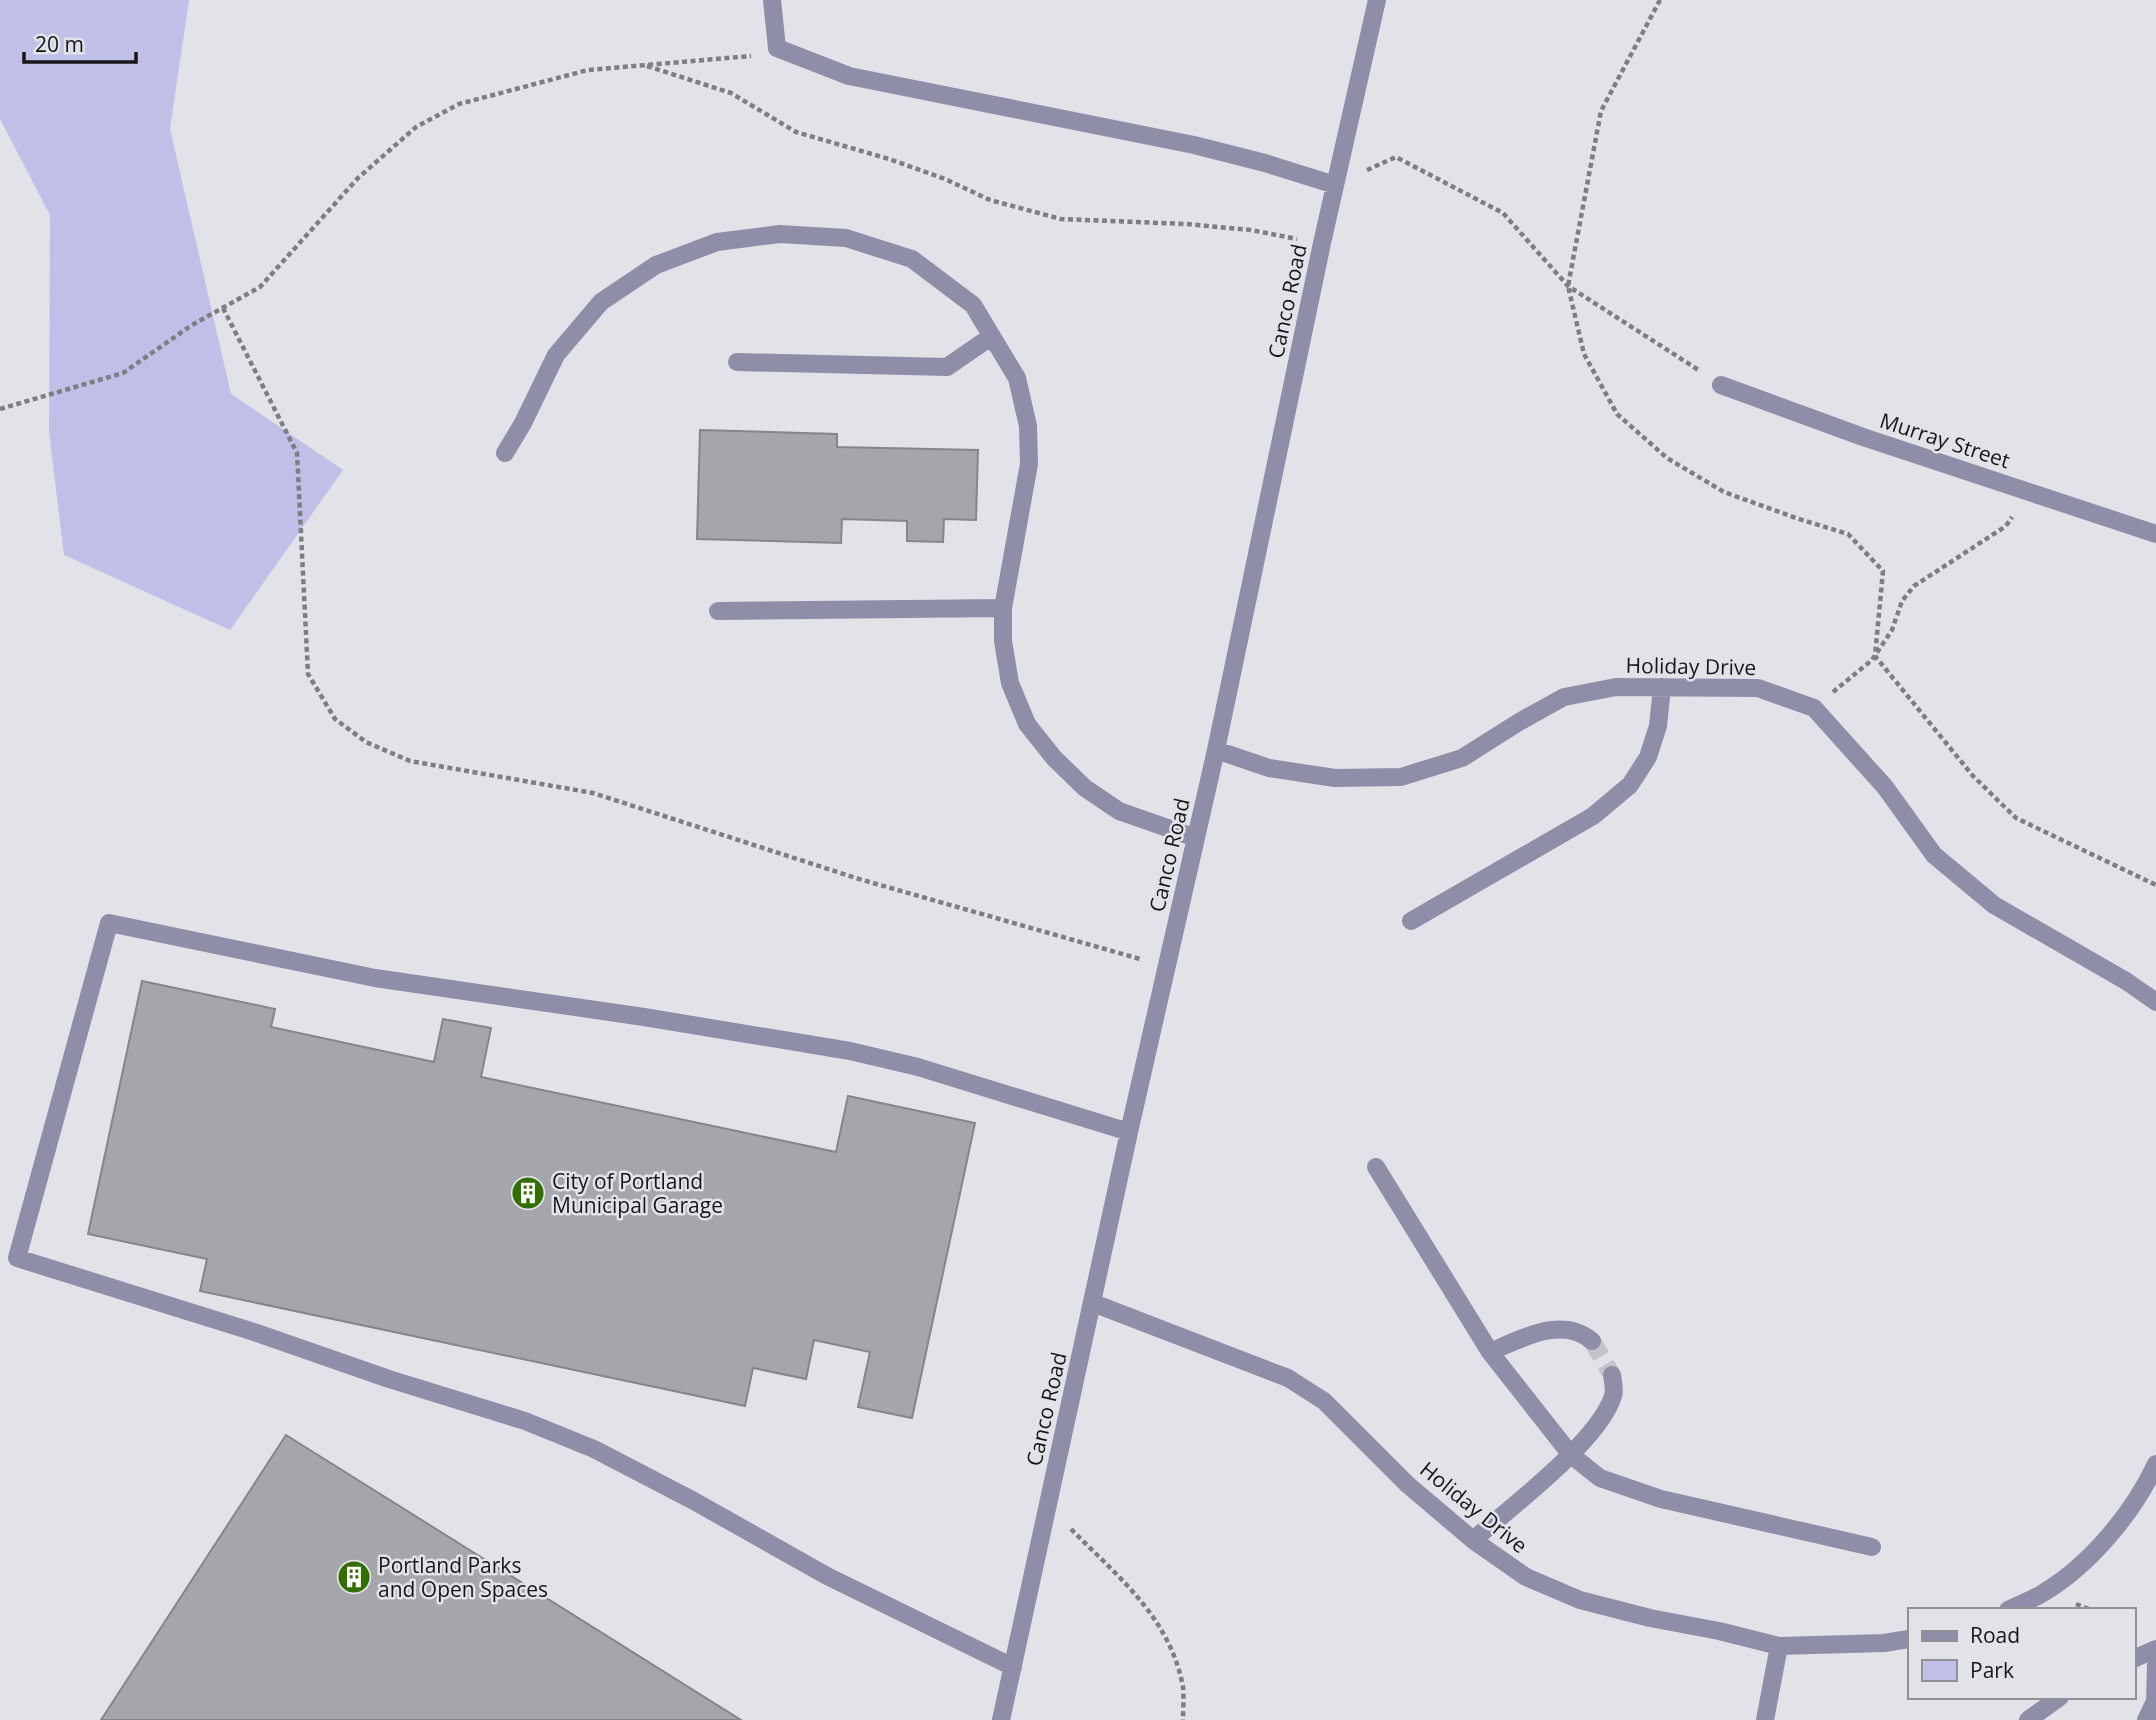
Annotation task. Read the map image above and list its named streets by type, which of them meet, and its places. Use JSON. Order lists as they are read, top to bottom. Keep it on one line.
{"streets":{"street":["Canco Road","Murray Street","Holiday Drive"]},"crossings":[["Canco Road","Holiday Drive"]],"places":{"building":["City of Portland Municipal Garage","Portland Parks and Open Spaces"]},"legend":["Road","Park"],"scale_bar":"20 m"}
